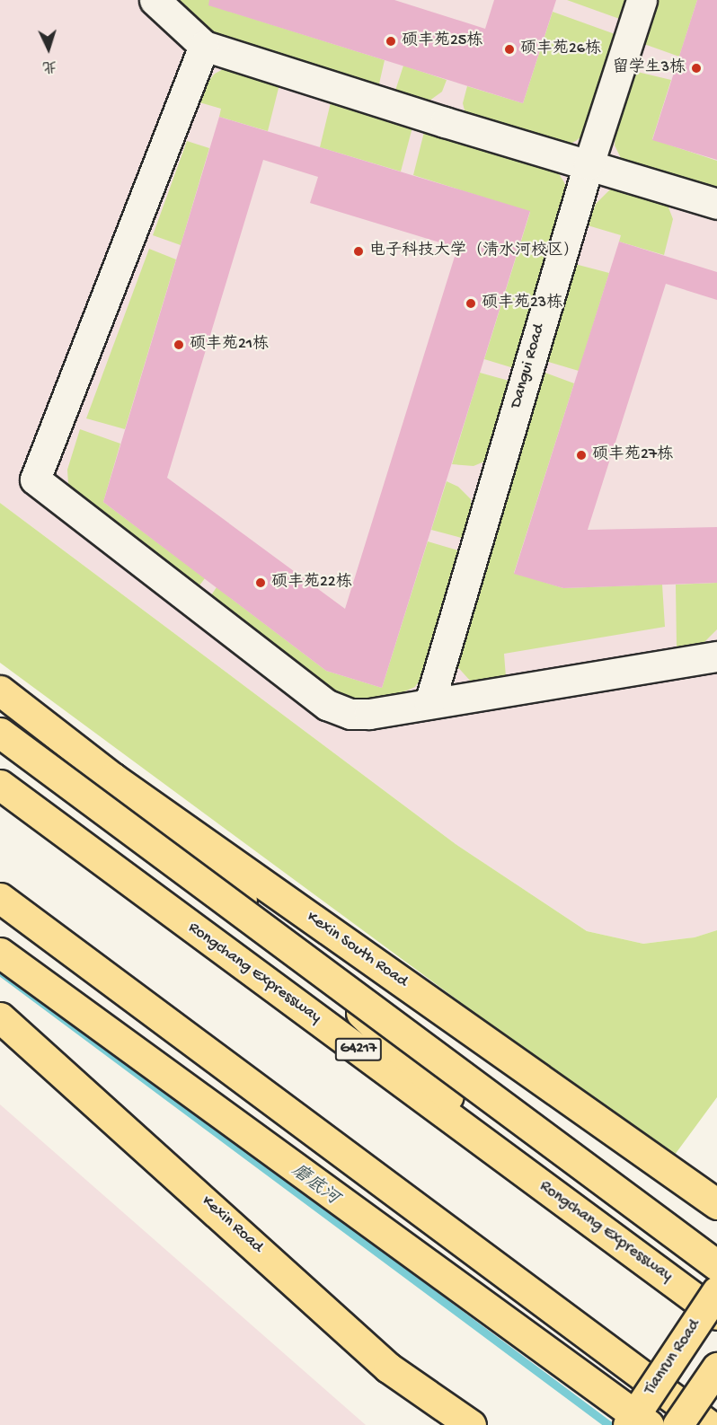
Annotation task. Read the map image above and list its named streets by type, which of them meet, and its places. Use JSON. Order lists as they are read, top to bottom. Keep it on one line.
{"streets":{"main road":["Kexin South Road","Rongchang Expressway","G4217","Kexin Road","Tianrun Road"],"street":["Dangui Road"]},"water":["磨底河"],"places":["硕丰苑25栋","硕丰苑26栋","留学生3栋","电子科技大学（清水河校区）","硕丰苑23栋","硕丰苑21栋","硕丰苑27栋","硕丰苑22栋"],"north":"bottom"}
